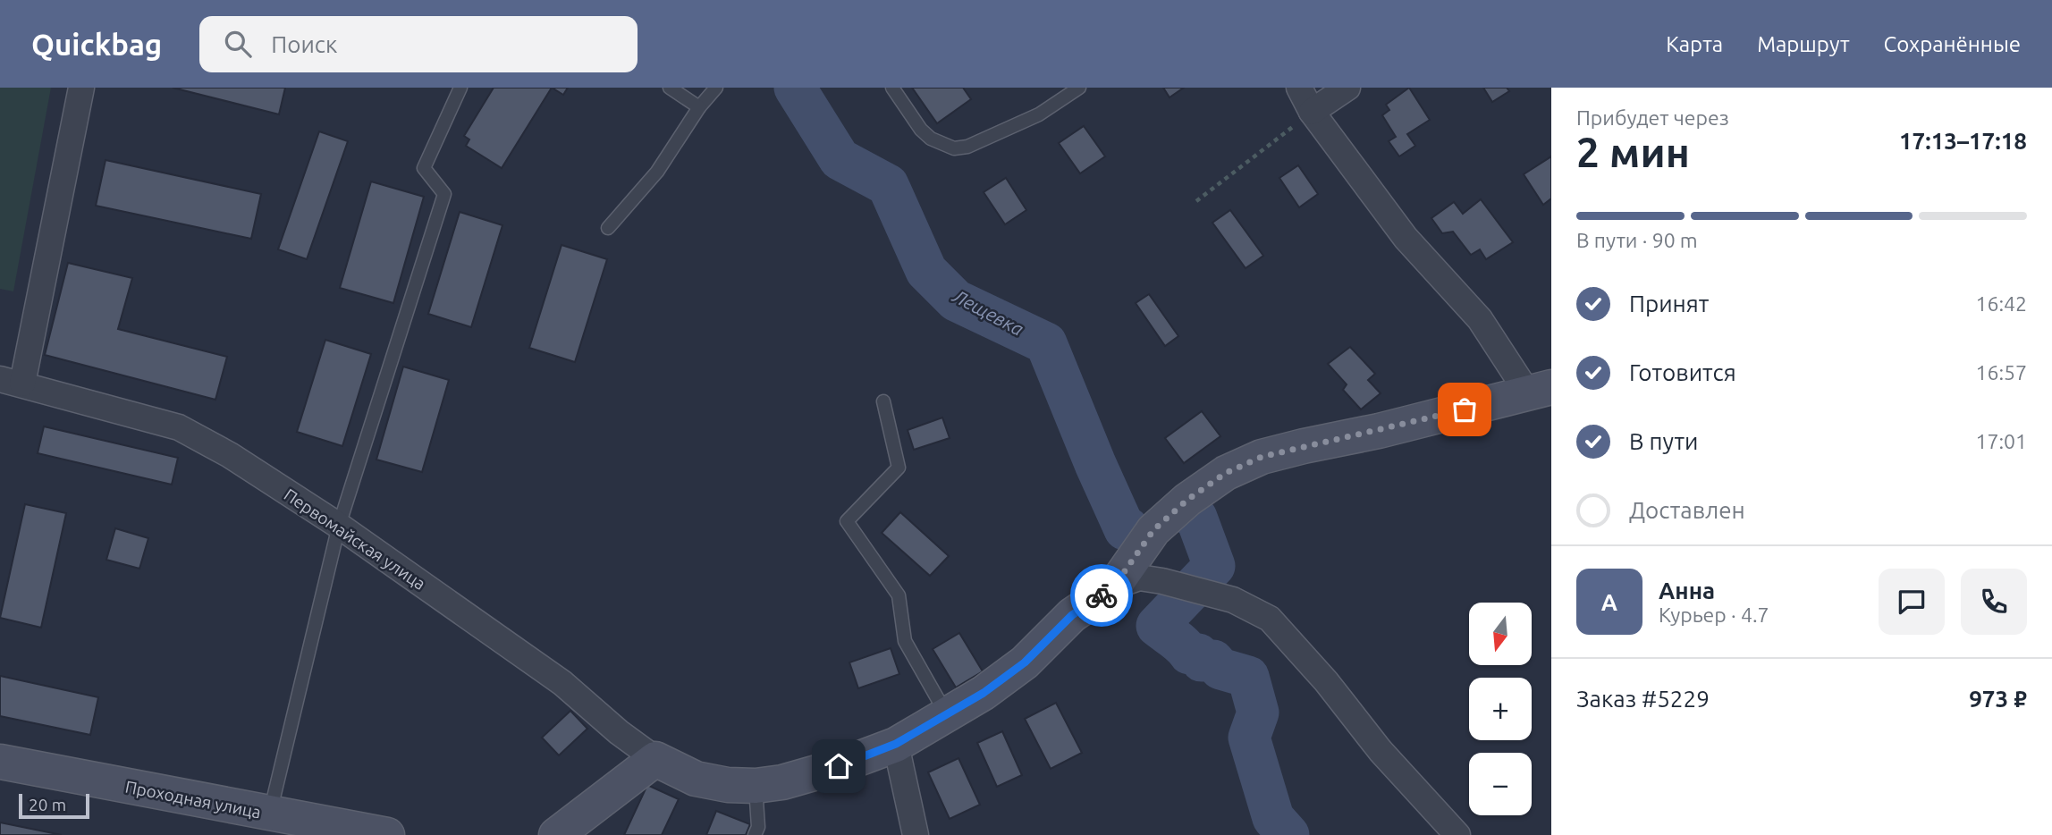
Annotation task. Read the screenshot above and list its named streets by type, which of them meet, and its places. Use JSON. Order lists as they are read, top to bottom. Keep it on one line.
{"streets":{"street":["Первомайская улица","Проходная улица"]},"water":["Лещевка"],"scale_bar":"20 m","north":"bottom","page":{"header":"Quickbag","search":"Поиск","nav":["Карта","Маршрут","Сохранённые"],"heading":["2 мин","Прибудет через","17:13–17:18"],"panel":["Анна","Курьер · 4.7","Заказ #5229","973 ₽"],"bar":"В пути · 90 m","list":[["Принят","16:42"],["Готовится","16:57"],["В пути","17:01"],"Доставлен"],"round":"А","map_buttons":["+","−"],"scale":"20 m"}}
